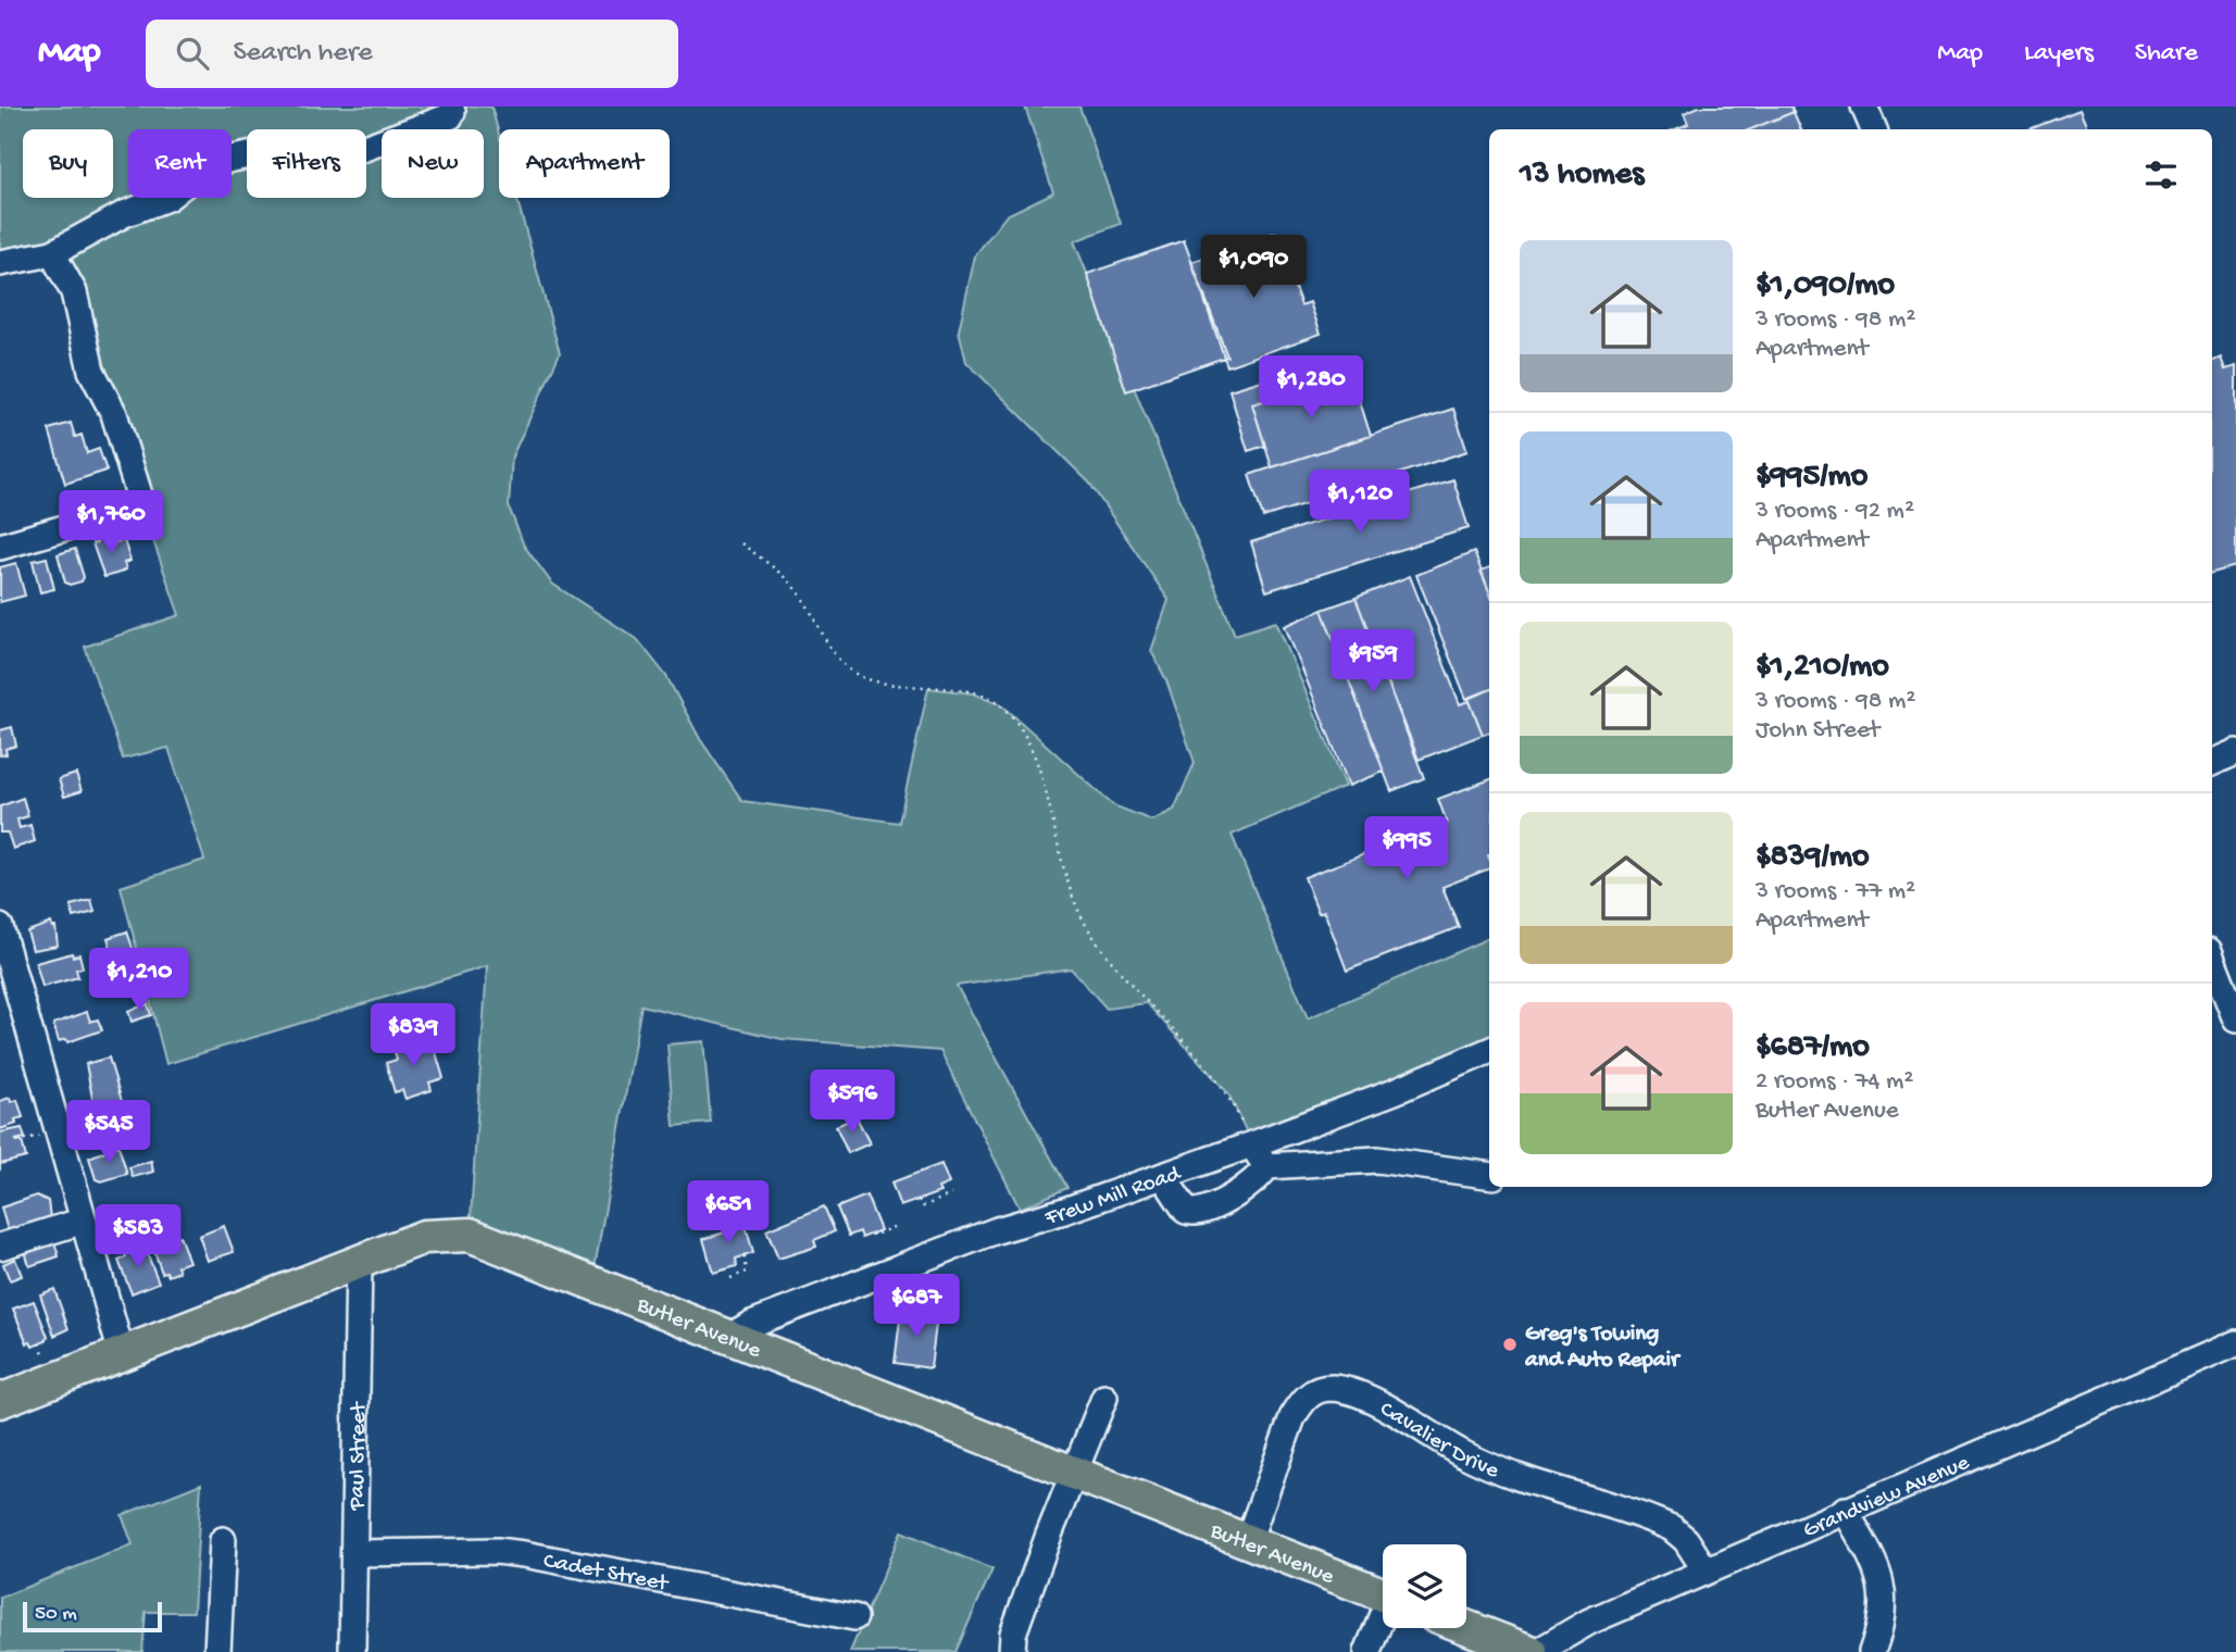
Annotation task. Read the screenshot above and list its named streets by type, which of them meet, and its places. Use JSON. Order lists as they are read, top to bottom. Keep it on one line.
{"streets":{"main road":["Butler Avenue"],"street":["Frew Mill Road","Cavalier Drive","Paul Street","Grandview Avenue","Cadet Street"]},"crossings":[["Frew Mill Road","Butler Avenue"],["Butler Avenue","Cavalier Drive"],["Butler Avenue","Paul Street"],["Cavalier Drive","Grandview Avenue"],["Paul Street","Cadet Street"]],"places":["Greg's Towing and Auto Repair"],"scale_bar":"50 m","page":{"header":"Map","search":"Search here","nav":["Map","Layers","Share"],"chip":["Buy","Rent","Filters","New","Apartment"],"heading":"13 homes","list":[{"name":"$1,090/mo","note":"3 rooms · 98 m² · Apartment"},{"name":"$995/mo","note":"3 rooms · 92 m² · Apartment"},{"name":"$1,210/mo","note":"3 rooms · 98 m² · John Street"},{"name":"$839/mo","note":"3 rooms · 77 m² · Apartment"},{"name":"$687/mo","note":"2 rooms · 74 m² · Butler Avenue"}],"price":["$1,090","$1,280","$1,120","$1,760","$959","$995","$1,210","$839","$596","$545","$651","$583","$687"],"scale":"50 m"}}
